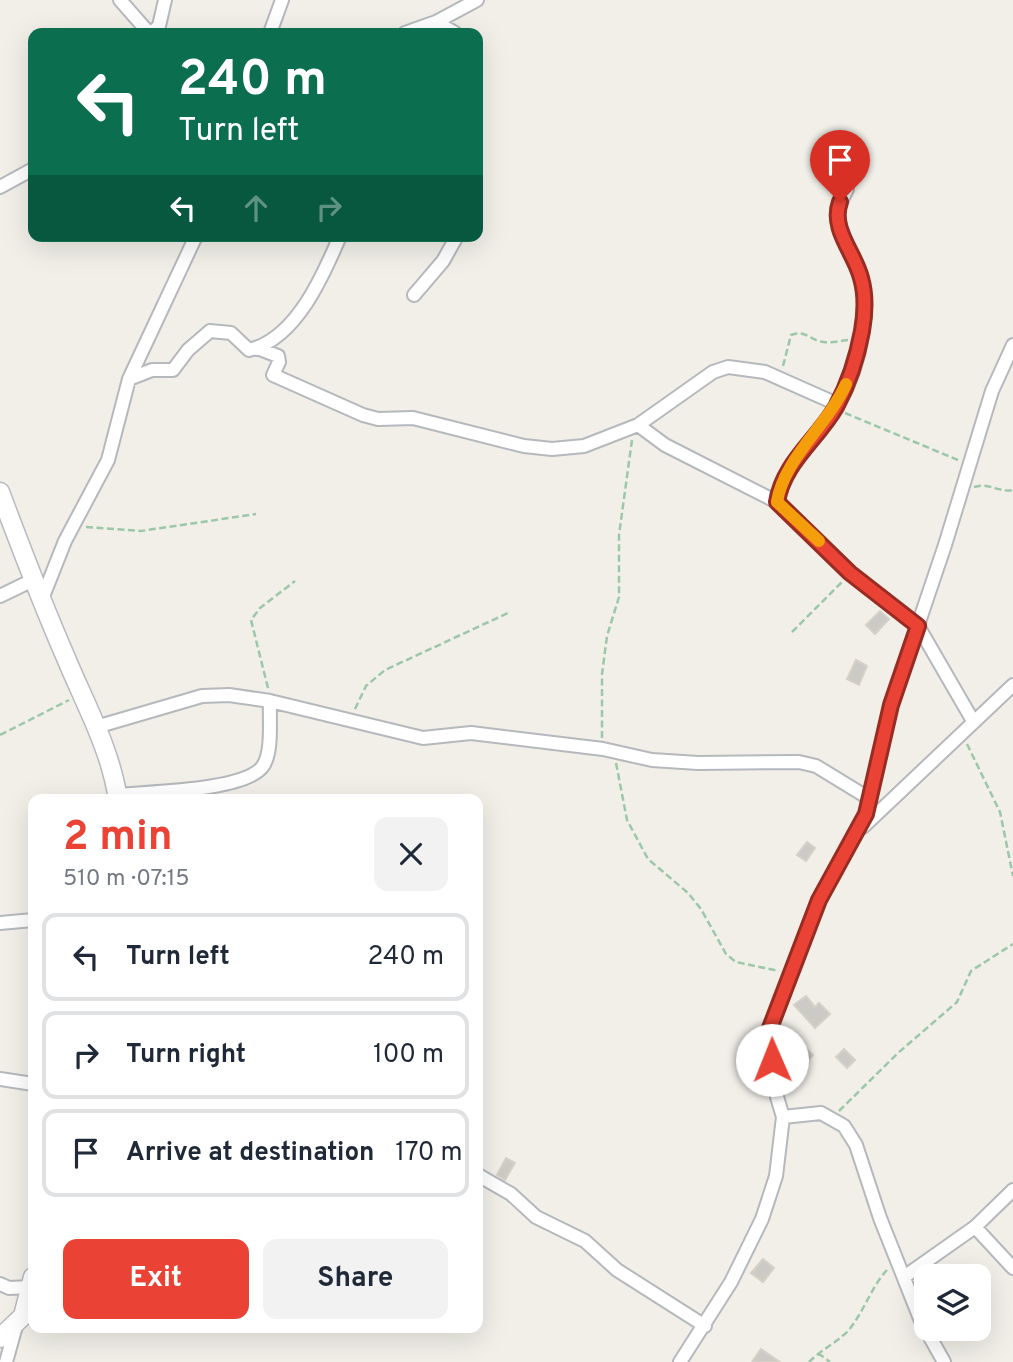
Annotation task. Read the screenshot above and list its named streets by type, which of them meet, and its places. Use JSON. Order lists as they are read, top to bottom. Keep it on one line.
{"page":{"turn":["240 m","Turn left"],"heading":["2 min","510 m · 07:15"],"list":[{"name":"Turn left","value":"240 m"},{"name":"Turn right","value":"100 m"},{"name":"Arrive at destination","value":"170 m"}],"buttons":["Exit","Share"]}}
